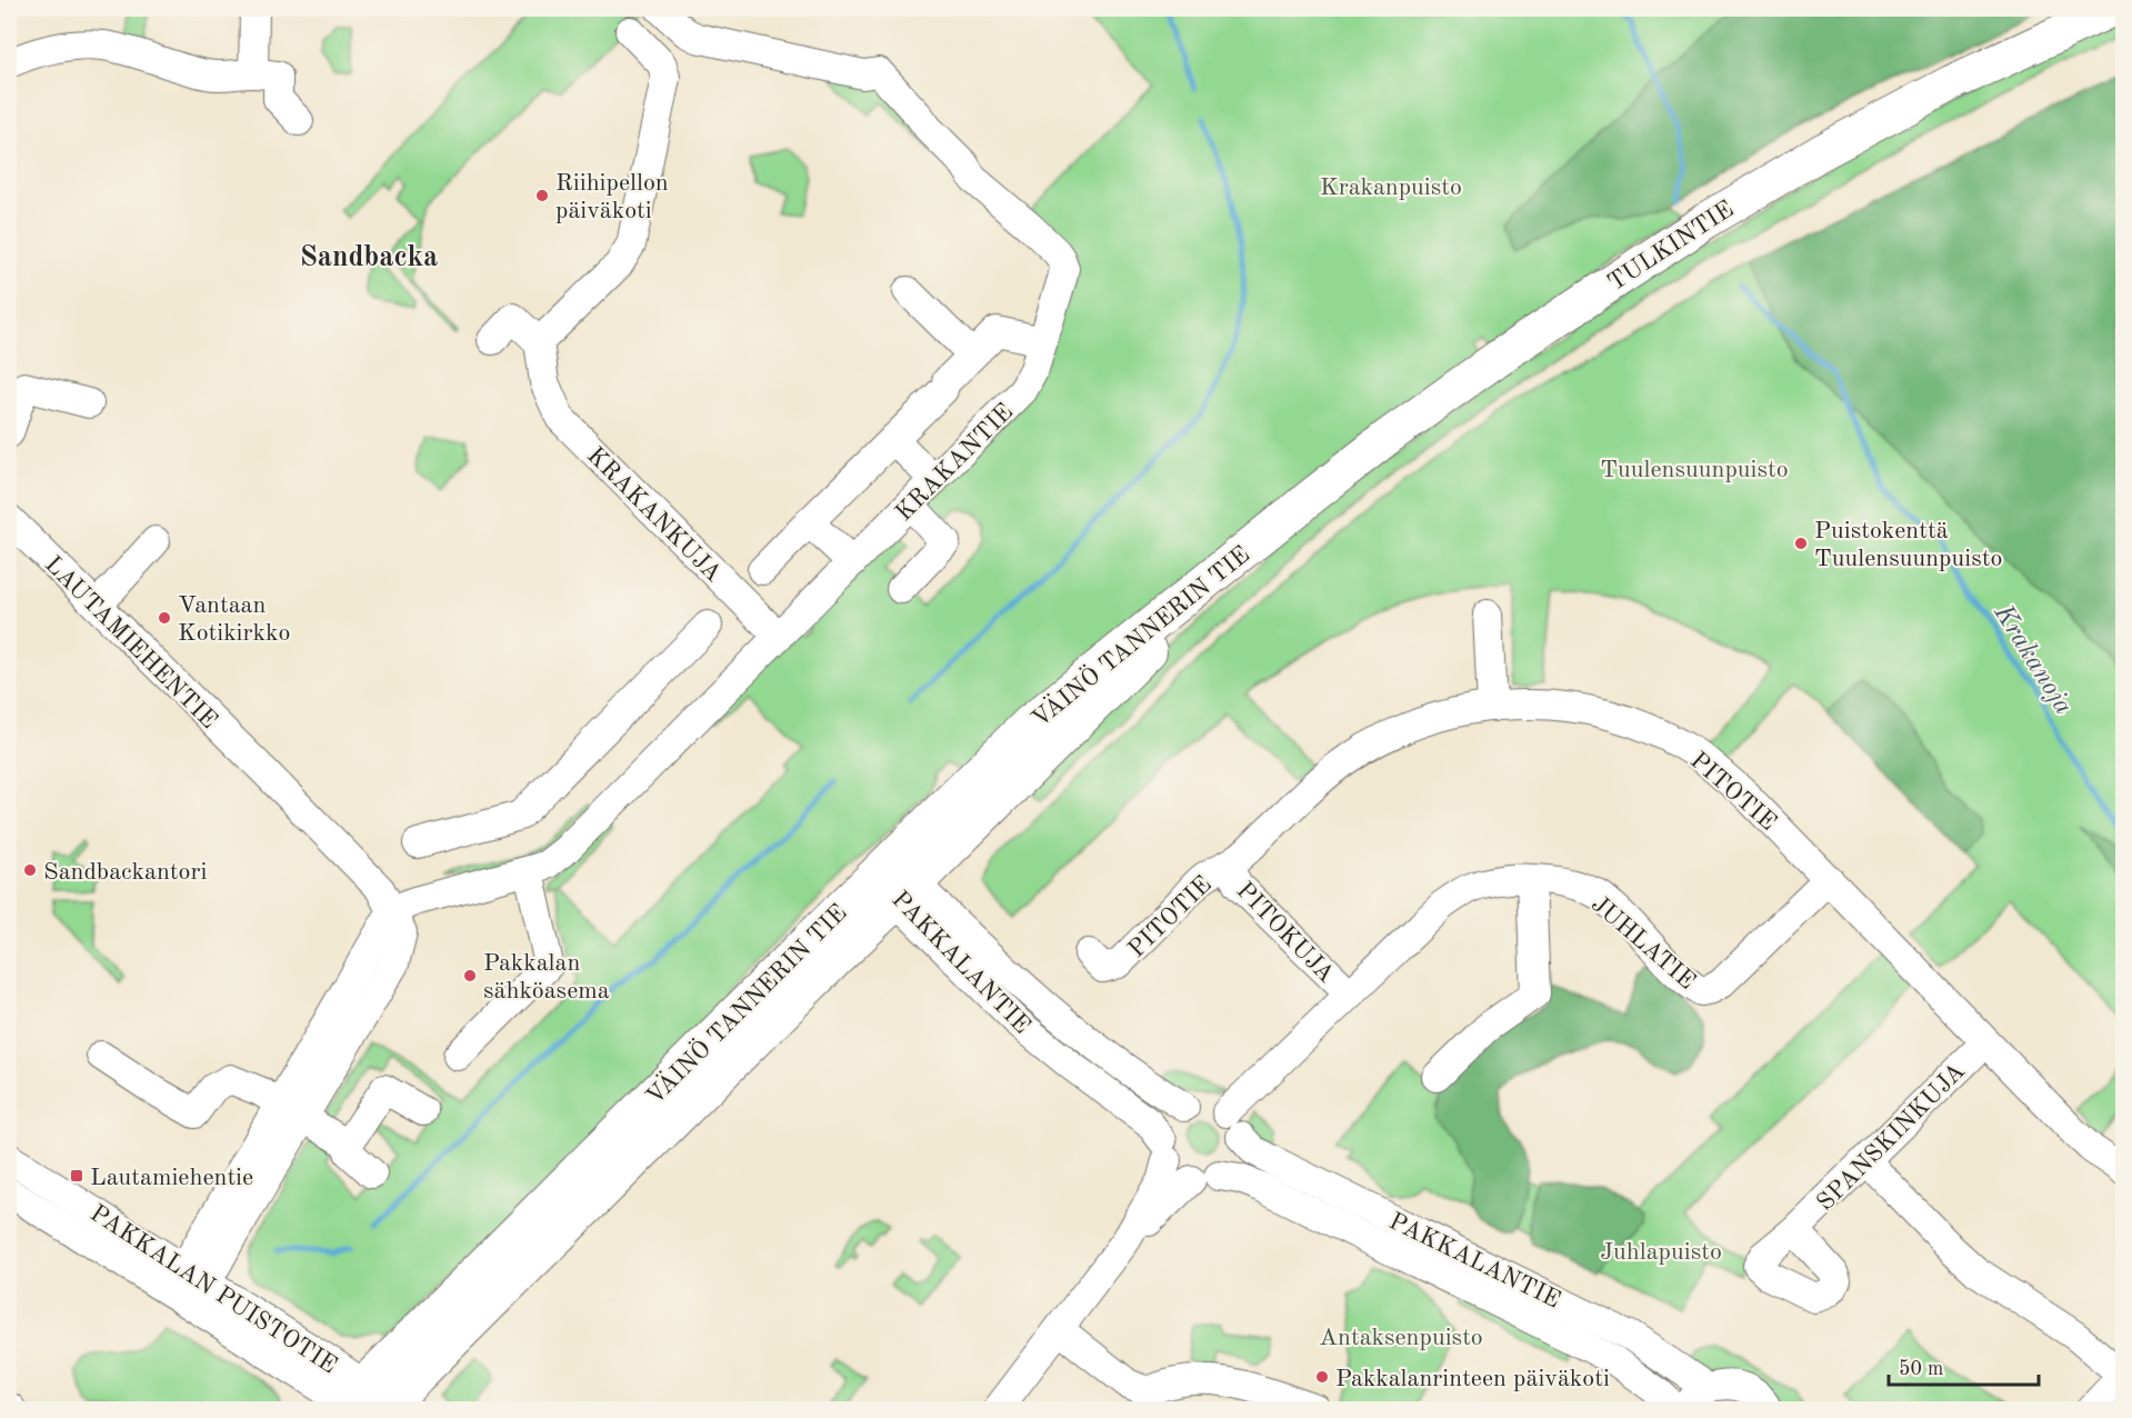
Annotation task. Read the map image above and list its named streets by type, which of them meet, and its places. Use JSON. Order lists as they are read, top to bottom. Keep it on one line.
{"streets":{"main road":["TULKINTIE","VÄINÖ TANNERIN TIE"],"street":["KRAKANTIE","KRAKANKUJA","LAUTAMIEHENTIE","PITOTIE","PITOKUJA","JUHLATIE","PAKKALANTIE","SPANSKINKUJA","PAKKALAN PUISTOTIE"]},"crossings":[["TULKINTIE","VÄINÖ TANNERIN TIE"],["KRAKANTIE","KRAKANKUJA"],["KRAKANTIE","LAUTAMIEHENTIE"],["VÄINÖ TANNERIN TIE","PAKKALANTIE"],["VÄINÖ TANNERIN TIE","PAKKALAN PUISTOTIE"],["PITOTIE","PITOKUJA"],["PITOTIE","JUHLATIE"],["PITOTIE","SPANSKINKUJA"],["PITOKUJA","JUHLATIE"],["JUHLATIE","PAKKALANTIE"]],"districts":["Sandbacka"],"water":["Krakanoja"],"parks":["Krakanpuisto","Tuulensuunpuisto","Juhlapuisto","Antaksenpuisto"],"places":{"other":["Riihipellon päiväkoti","Puistokenttä Tuulensuunpuisto","Vantaan Kotikirkko","Sandbackantori","Pakkalan sähköasema","Pakkalanrinteen päiväkoti"],"transit":["Lautamiehentie"]},"scale_bar":"50 m"}
